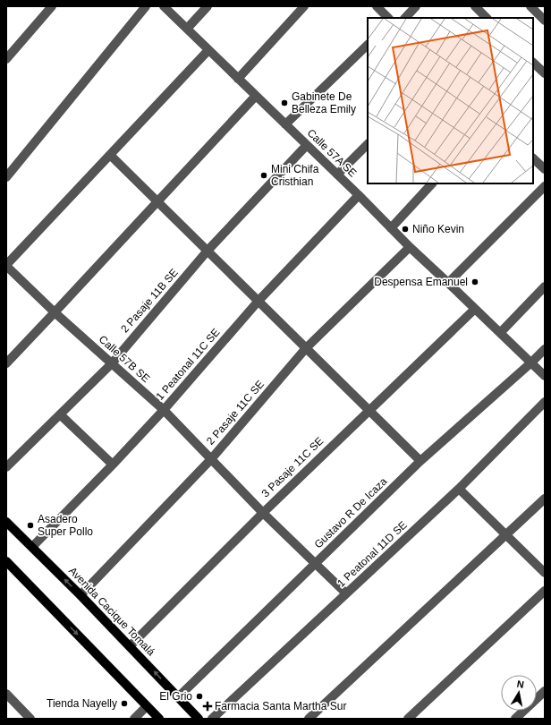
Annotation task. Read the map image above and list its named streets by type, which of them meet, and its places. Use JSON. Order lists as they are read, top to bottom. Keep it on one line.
{"streets":{"main road":["Avenida Cacique Tomalá"],"street":["Calle 57A SE","2 Pasaje 11B SE","Calle 57B SE","1 Peatonal 11C SE","2 Pasaje 11C SE","3 Pasaje 11C SE","Gustavo R De Icaza","1 Peatonal 11D SE"]},"crossings":[["Calle 57A SE","2 Pasaje 11B SE"],["Calle 57A SE","1 Peatonal 11C SE"],["Calle 57A SE","2 Pasaje 11C SE"],["Calle 57A SE","3 Pasaje 11C SE"],["Calle 57A SE","Gustavo R De Icaza"],["2 Pasaje 11B SE","Calle 57B SE"],["Calle 57B SE","1 Peatonal 11C SE"],["Calle 57B SE","2 Pasaje 11C SE"],["Calle 57B SE","3 Pasaje 11C SE"],["Calle 57B SE","Gustavo R De Icaza"],["Calle 57B SE","1 Peatonal 11D SE"],["1 Peatonal 11C SE","Avenida Cacique Tomalá"],["2 Pasaje 11C SE","Avenida Cacique Tomalá"],["3 Pasaje 11C SE","Avenida Cacique Tomalá"],["Gustavo R De Icaza","Avenida Cacique Tomalá"]],"places":{"other":["Gabinete De Belleza Emily","Mini Chifa Cristhian","Niño Kevin","Despensa Emanuel","Asadero Super Pollo","El Grio","Tienda Nayelly"],"health":["Farmacia Santa Martha Sur"]},"north":"top"}
